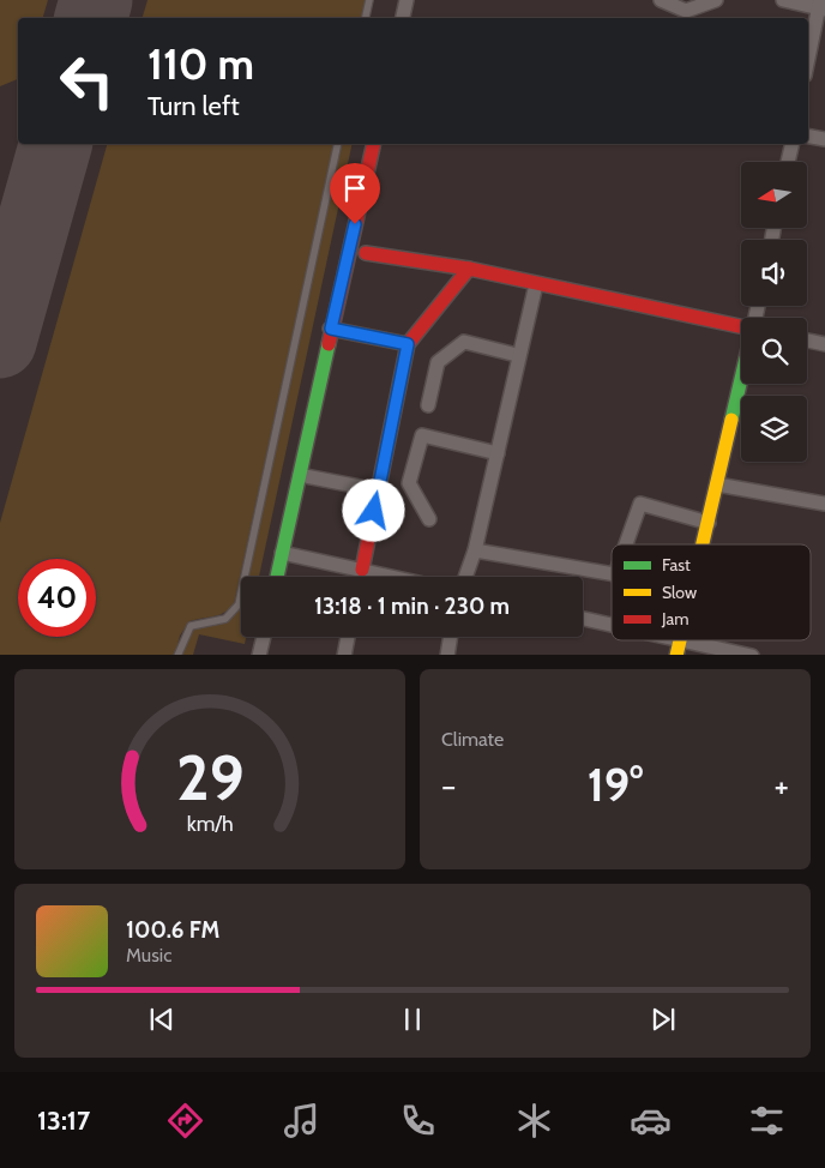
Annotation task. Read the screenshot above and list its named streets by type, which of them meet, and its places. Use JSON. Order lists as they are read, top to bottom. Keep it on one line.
{"legend":["Fast","Slow","Jam"],"north":"left","page":{"turn":["110 m","Turn left"],"limit":"40","trip":"13:18 · 1 min · 230 m","tile":"Climate","heat":["−","19°","+"],"song":["100.6 FM","Music"],"tabs":"13:17","gauge":["29","km/h"]}}
